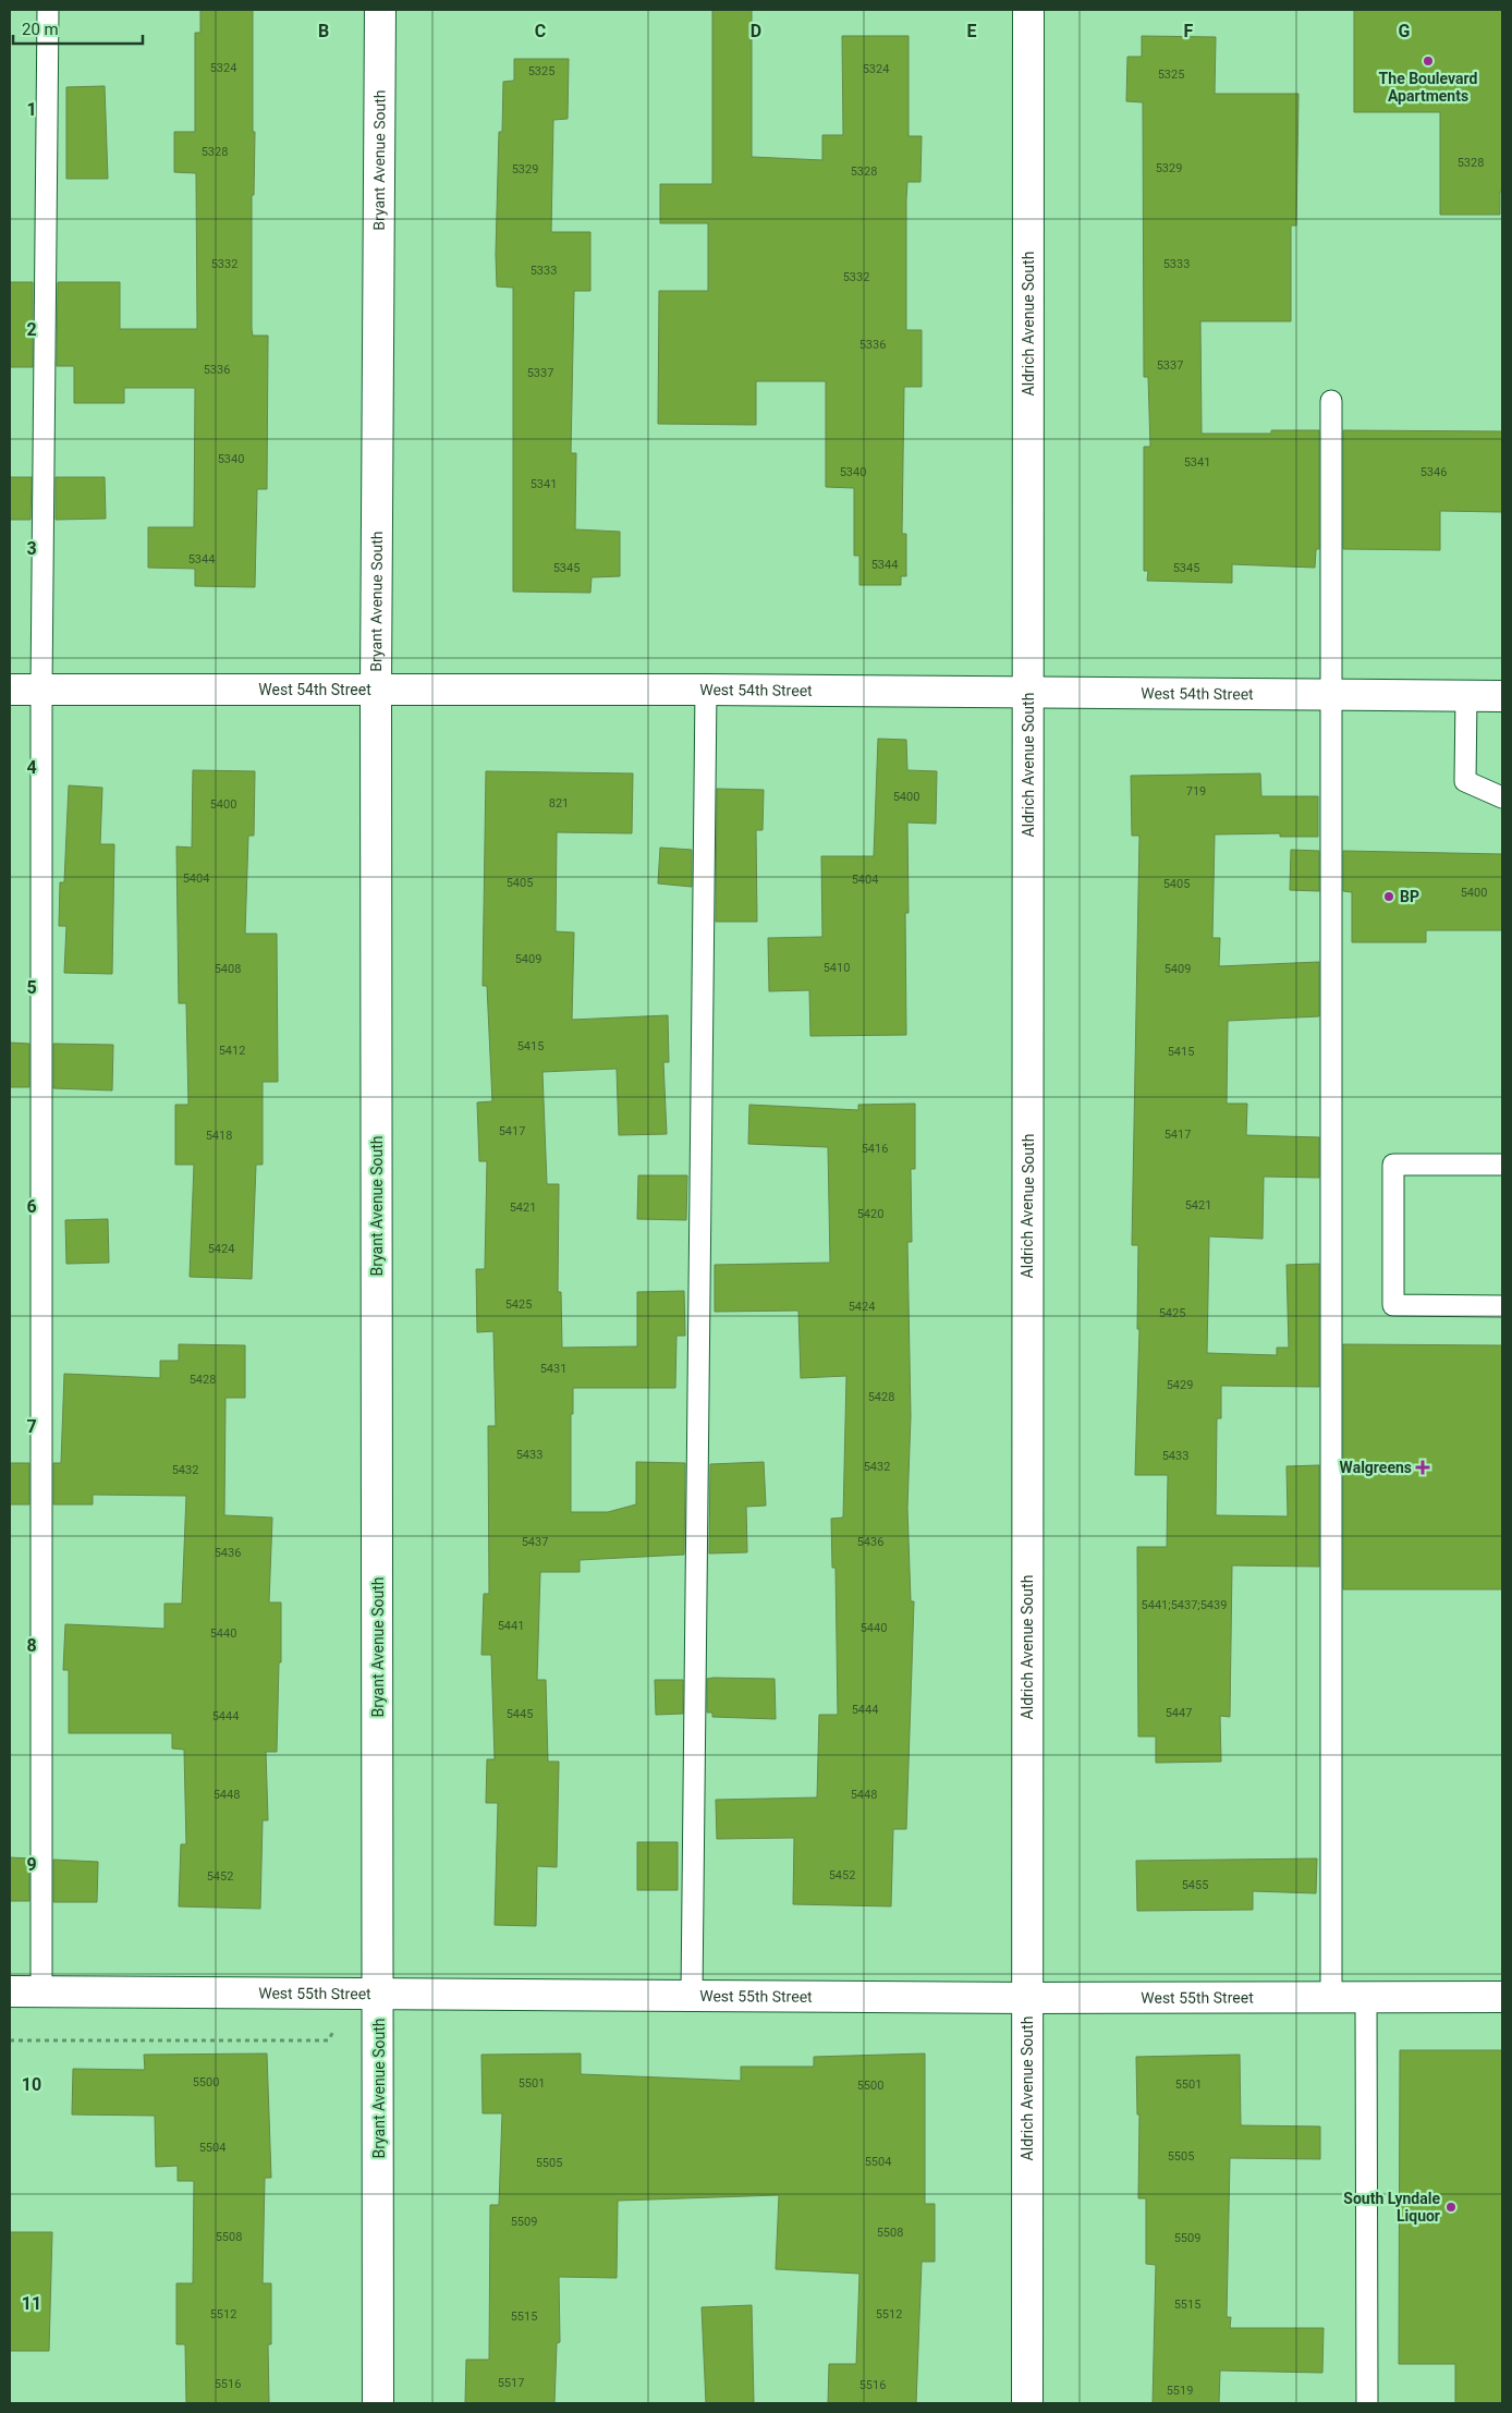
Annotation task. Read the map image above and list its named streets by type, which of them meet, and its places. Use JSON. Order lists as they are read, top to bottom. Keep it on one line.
{"streets":{"street":["Bryant Avenue South","Aldrich Avenue South","West 54th Street","West 55th Street"]},"crossings":[["Bryant Avenue South","West 54th Street"],["Bryant Avenue South","West 55th Street"],["Aldrich Avenue South","West 54th Street"],["Aldrich Avenue South","West 55th Street"]],"places":{"other":["The Boulevard Apartments","BP","South Lyndale Liquor"],"health":["Walgreens"]},"house_numbers":["5324","5324","5325","5325","5328","5328","5329","5329","5328","5332","5333","5333","5332","5336","5337","5336","5337","5340","5341","5340","5346","5341","5344","5344","5345","5345","719","5400","821","5400","5404","5404","5405","5405","5400","5409","5410","5408","5409","5415","5412","5415","5417","5417","5418","5416","5421","5421","5420","5424","5425","5424","5425","5431","5428","5429","5428","5433","5433","5432","5432","5437","5436","5436","5441;5437;5439","5441","5440","5440","5444","5447","5445","5444","5448","5448","5452","5452","5455","5500","5501","5501","5500","5504","5505","5504","5505","5509","5508","5508","5509","5515","5512","5512","5515","5517","5516","5516","5519"],"scale_bar":"20 m","grid":{"columns":["B","C","D","E","F","G"],"rows":["1","2","3","4","5","6","7","8","9","10","11"]}}
